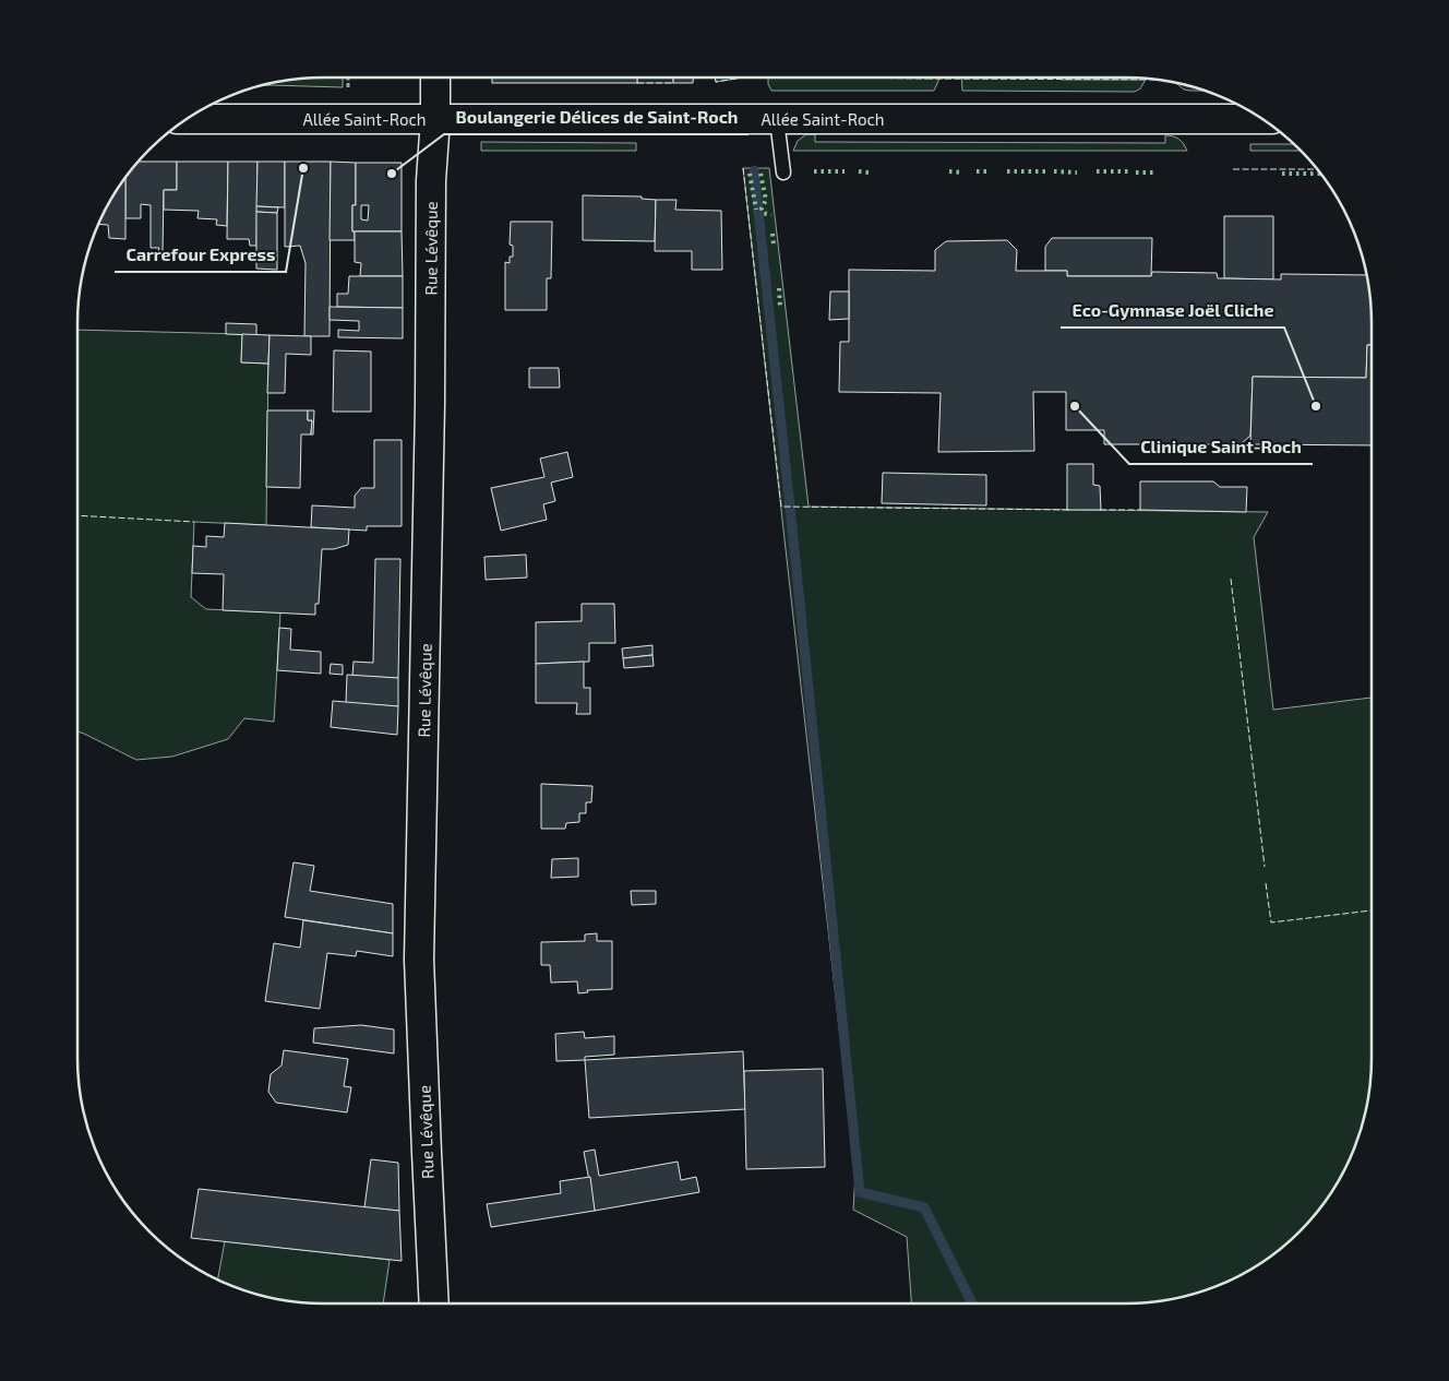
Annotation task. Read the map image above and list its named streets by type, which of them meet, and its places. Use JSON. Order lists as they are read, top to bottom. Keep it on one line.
{"streets":{"street":["Allée Saint-Roch","Rue Lévêque"]},"crossings":[["Allée Saint-Roch","Rue Lévêque"]],"places":["Carrefour Express","Boulangerie Délices de Saint-Roch","Clinique Saint-Roch","Eco-Gymnase Joël Cliche"]}
